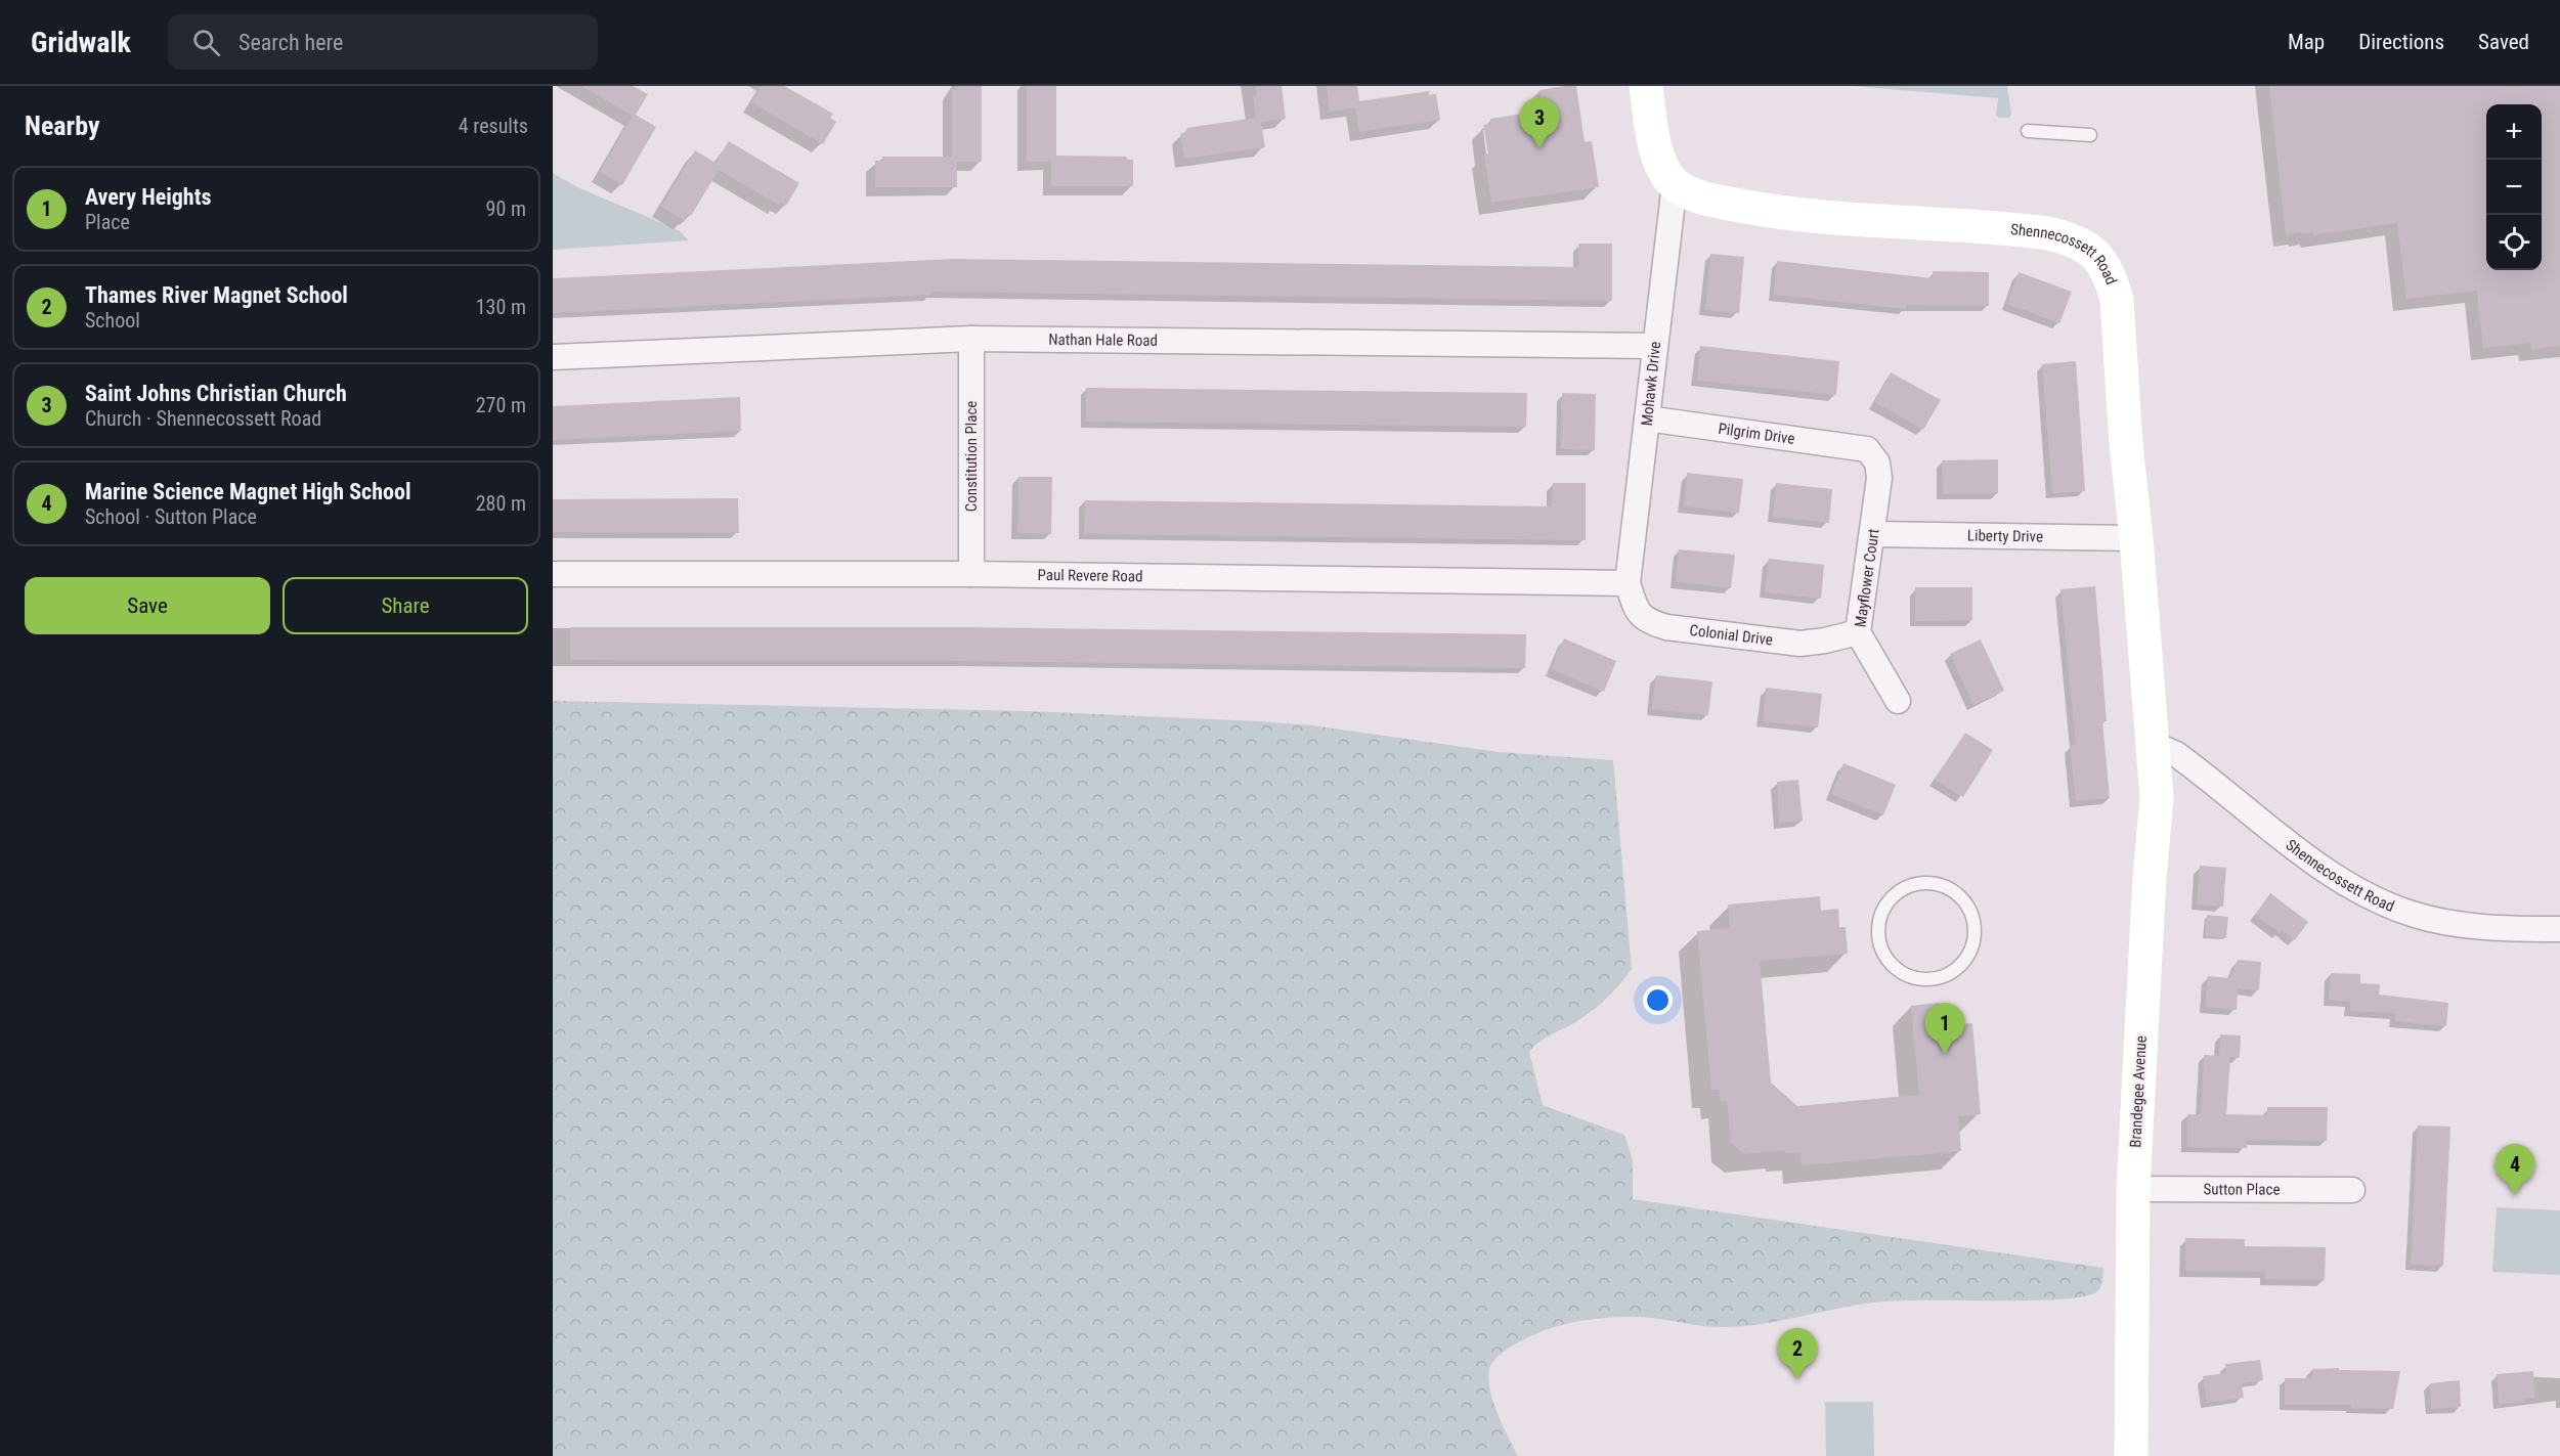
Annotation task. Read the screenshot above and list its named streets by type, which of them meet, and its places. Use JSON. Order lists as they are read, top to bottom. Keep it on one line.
{"streets":{"street":["Shennecossett Road","Nathan Hale Road","Mohawk Drive","Pilgrim Drive","Constitution Place","Liberty Drive","Paul Revere Road","Mayflower Court","Colonial Drive","Brandegee Avenue","Sutton Place"]},"crossings":[["Shennecossett Road","Mohawk Drive"],["Shennecossett Road","Liberty Drive"],["Shennecossett Road","Brandegee Avenue"],["Nathan Hale Road","Mohawk Drive"],["Nathan Hale Road","Constitution Place"],["Mohawk Drive","Pilgrim Drive"],["Mohawk Drive","Paul Revere Road"],["Mohawk Drive","Colonial Drive"],["Pilgrim Drive","Mayflower Court"],["Constitution Place","Paul Revere Road"],["Liberty Drive","Mayflower Court"],["Paul Revere Road","Colonial Drive"],["Mayflower Court","Colonial Drive"],["Brandegee Avenue","Sutton Place"]],"page":{"header":"Gridwalk","search":"Search here","nav":["Map","Directions","Saved"],"heading":["Nearby","4 results"],"pins":["3","1","4","2"],"map_buttons":["+","−"],"list":[{"mark":"1","name":"Avery Heights","note":"Place","value":"90 m"},{"mark":"2","name":"Thames River Magnet School","note":"School","value":"130 m"},{"mark":"3","name":"Saint Johns Christian Church","note":"Church · Shennecossett Road","value":"270 m"},{"mark":"4","name":"Marine Science Magnet High School","note":"School · Sutton Place","value":"280 m"}],"buttons":["Save","Share"]}}
